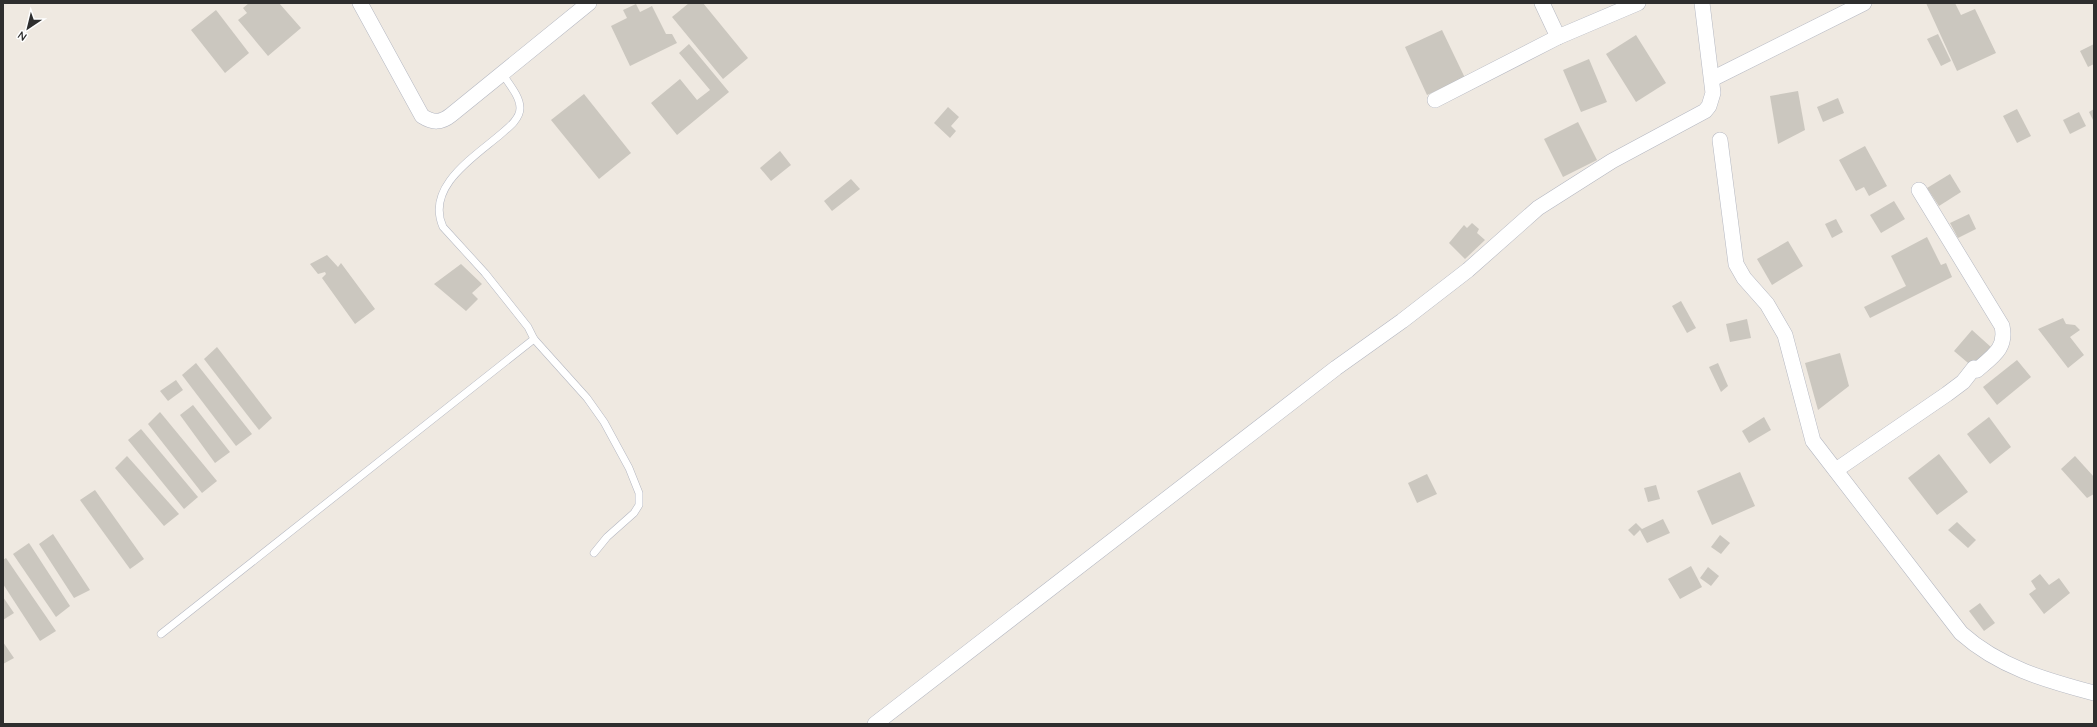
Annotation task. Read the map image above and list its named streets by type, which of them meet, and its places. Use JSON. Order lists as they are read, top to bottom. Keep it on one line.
{"north":"bottom left"}
